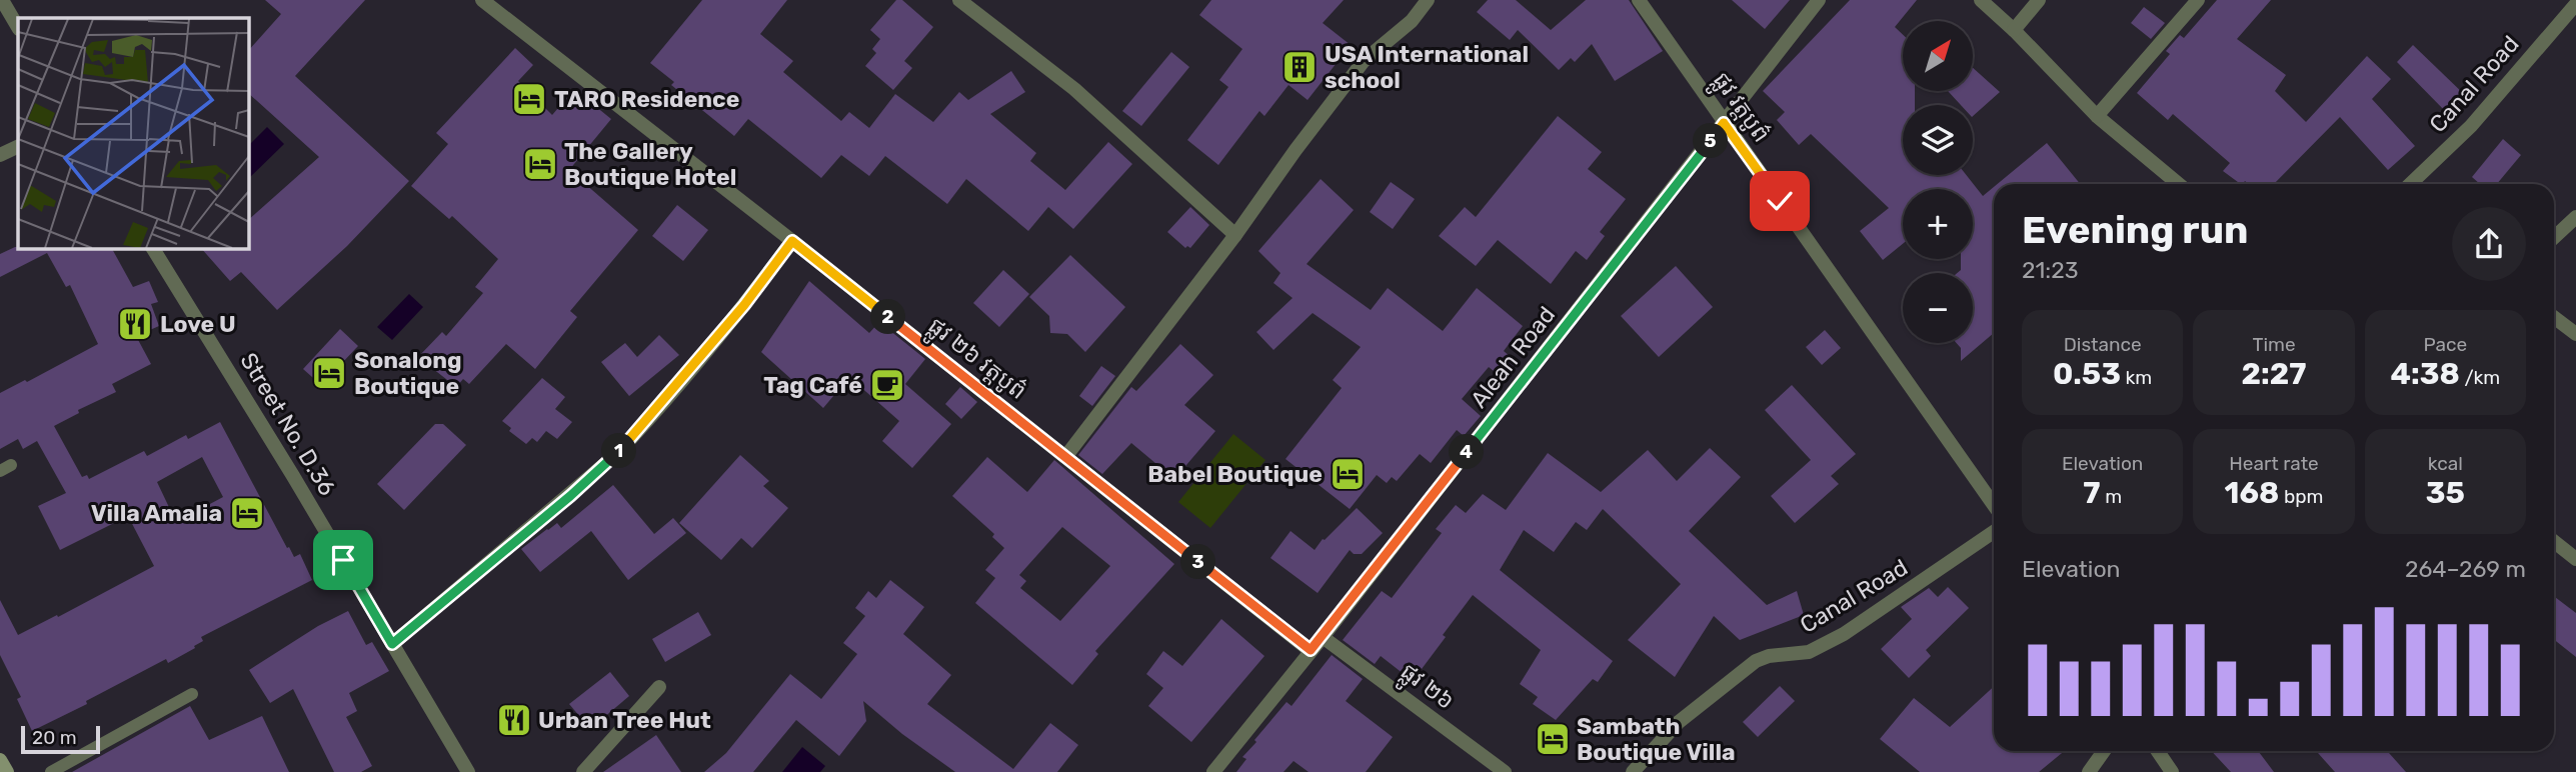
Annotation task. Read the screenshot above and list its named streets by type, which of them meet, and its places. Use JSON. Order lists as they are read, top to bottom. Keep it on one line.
{"streets":{"street":["Canal Road","ផ្លូវ វត្តបូព៌","Aleah Road","ផ្លូវ ២៦ វត្តបូព៌","Street No. D.36","ផ្លូវ ២៦"]},"crossings":[["ផ្លូវ វត្តបូព៌","Aleah Road"],["Aleah Road","ផ្លូវ ២៦ វត្តបូព៌"],["Aleah Road","ផ្លូវ ២៦"]],"places":{"building":["USA International school"],"hotel":["TARO Residence","The Gallery Boutique Hotel","Sonalong Boutique","Babel Boutique","Villa Amalia","Sambath Boutique Villa"],"restaurant":["Love U","Urban Tree Hut"],"cafe":["Tag Café"]},"scale_bar":"20 m","north":"top right","page":{"map_buttons":["+","−"],"pins":["5","2","1","4","3"],"heading":["Evening run","21:23"],"stats":[["Distance","0.53 km"],["Time","2:27"],["Pace","4:38 /km"],["Elevation","7 m"],["Heart rate","168 bpm"],["kcal","35"]],"chart":["Elevation","264–269 m"],"scale":"20 m"}}
